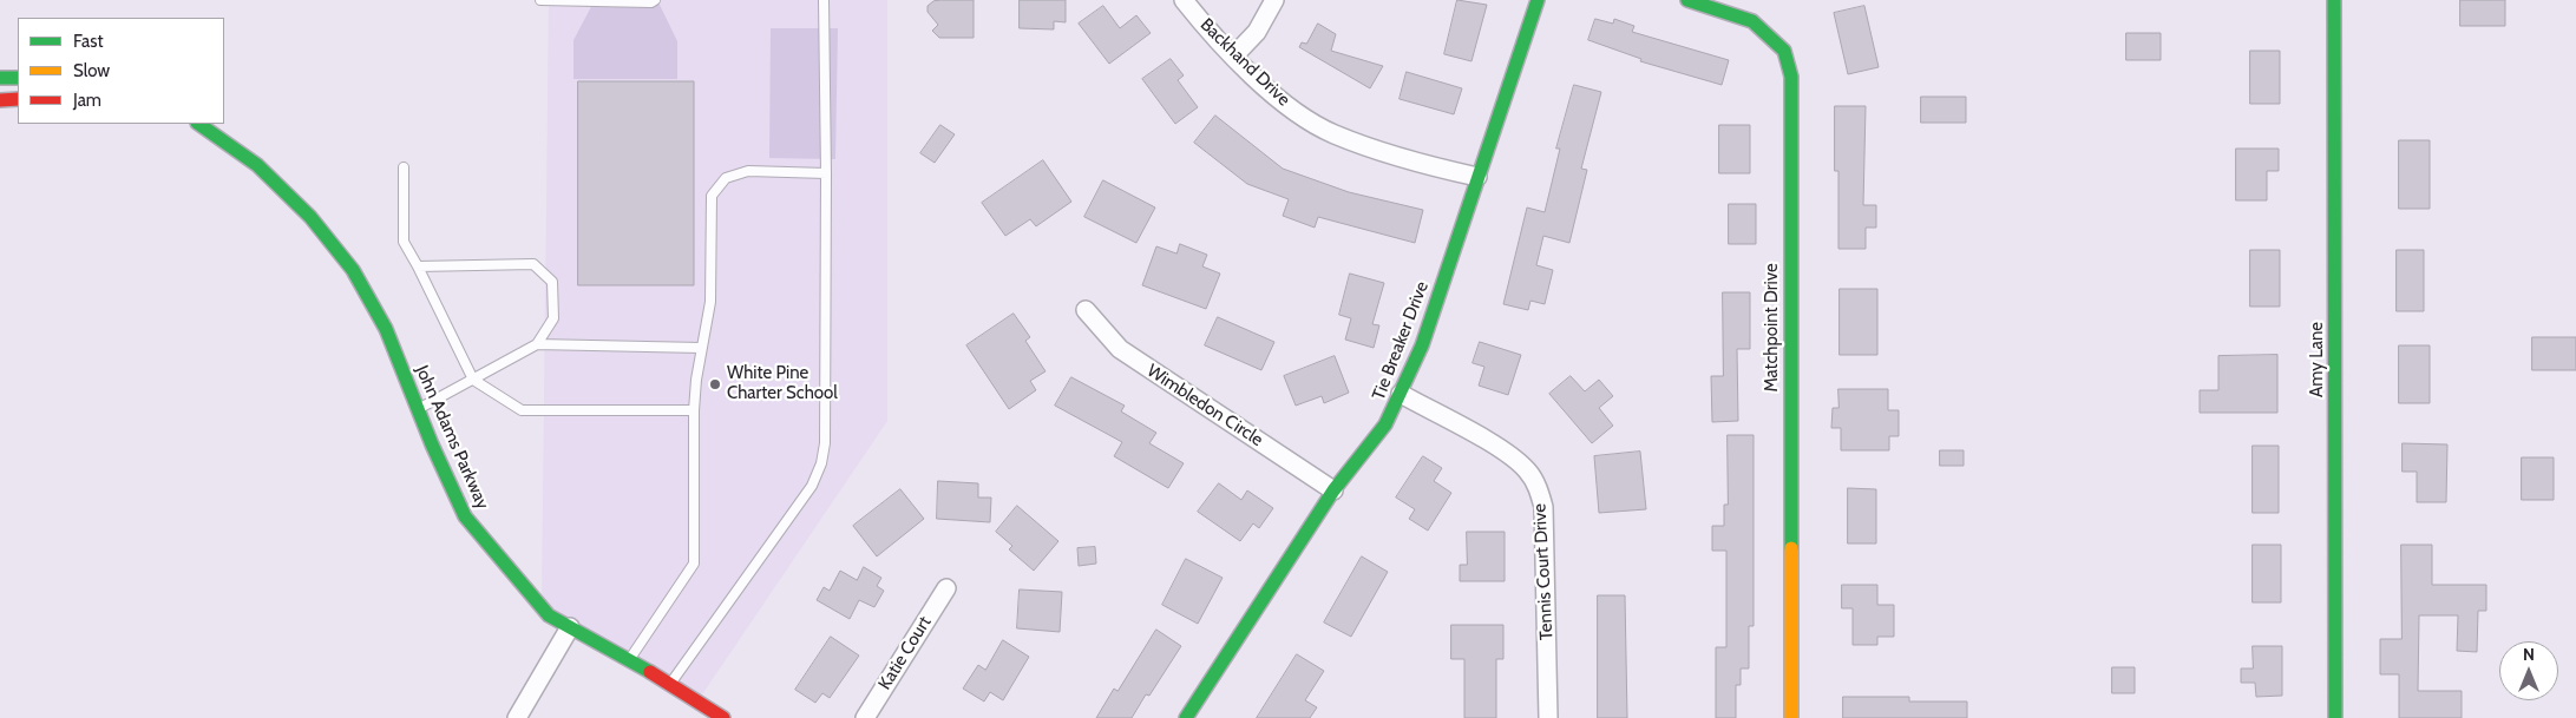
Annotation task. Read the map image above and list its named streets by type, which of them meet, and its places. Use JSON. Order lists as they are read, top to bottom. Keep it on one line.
{"streets":{"street":["Backhand Drive","Matchpoint Drive","Tie Breaker Drive","Amy Lane","Wimbledon Circle","John Adams Parkway","Tennis Court Drive","Katie Court"]},"crossings":[["Backhand Drive","Tie Breaker Drive"],["Tie Breaker Drive","Wimbledon Circle"],["Tie Breaker Drive","Tennis Court Drive"]],"places":["White Pine Charter School"],"legend":["Fast","Slow","Jam"],"north":"top"}
